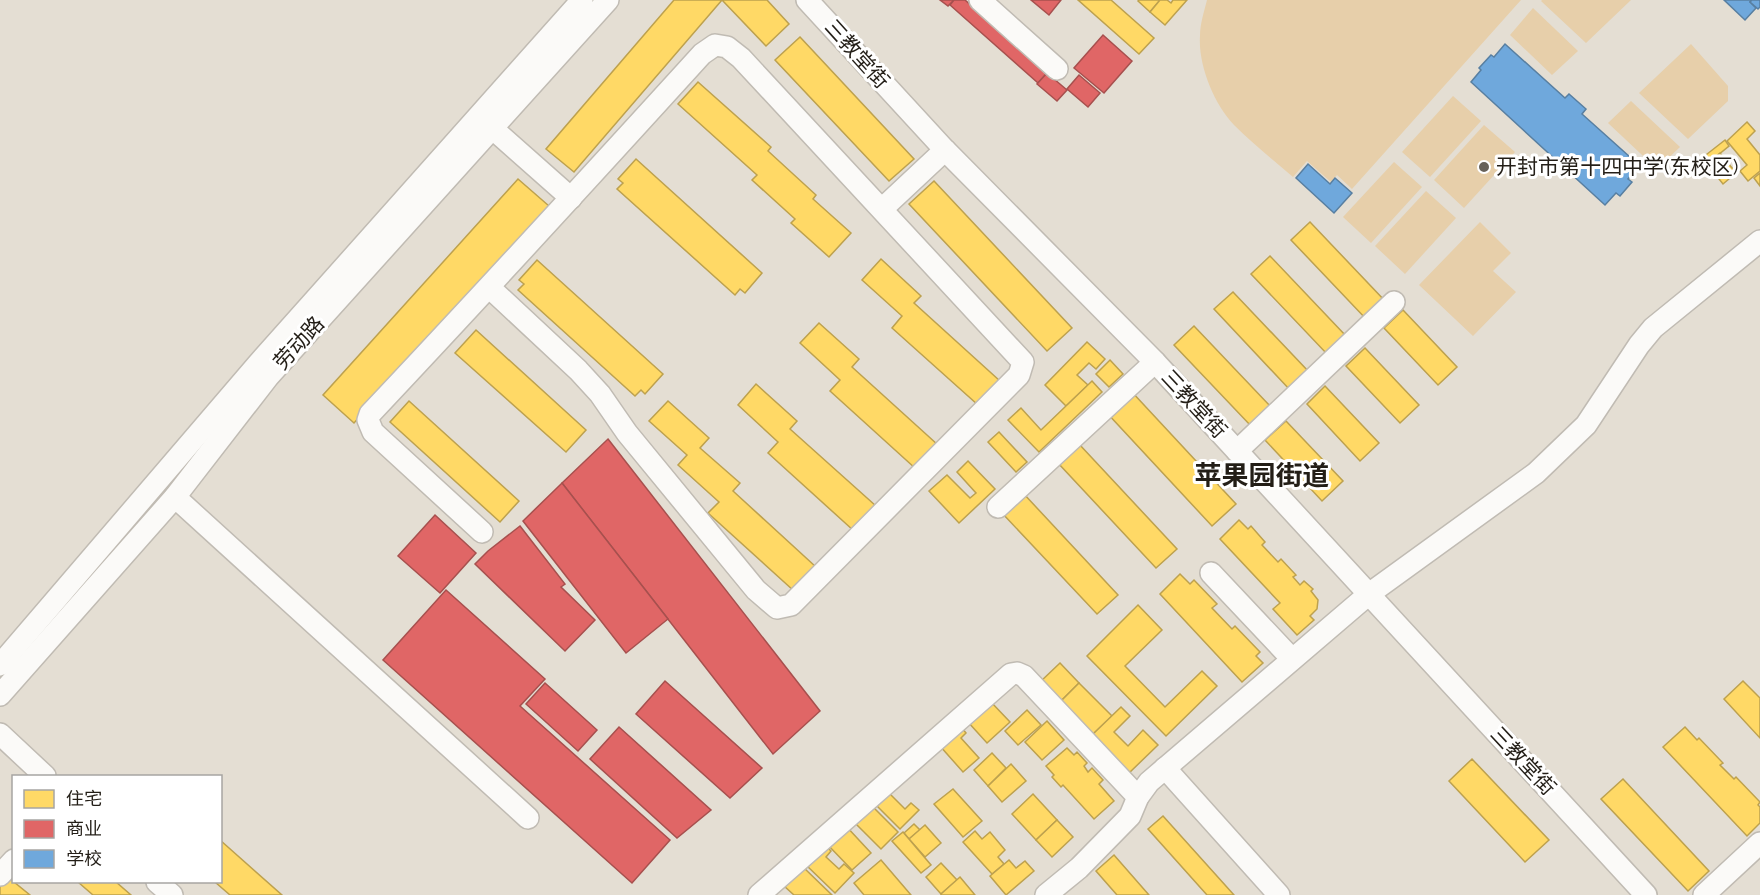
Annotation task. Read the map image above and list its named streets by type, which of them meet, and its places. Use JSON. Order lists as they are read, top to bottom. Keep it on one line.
{"streets":{"street":["三教堂街","劳动路"]},"districts":["苹果园街道"],"places":["开封市第十四中学(东校区)"],"legend":["住宅","商业","学校"]}
